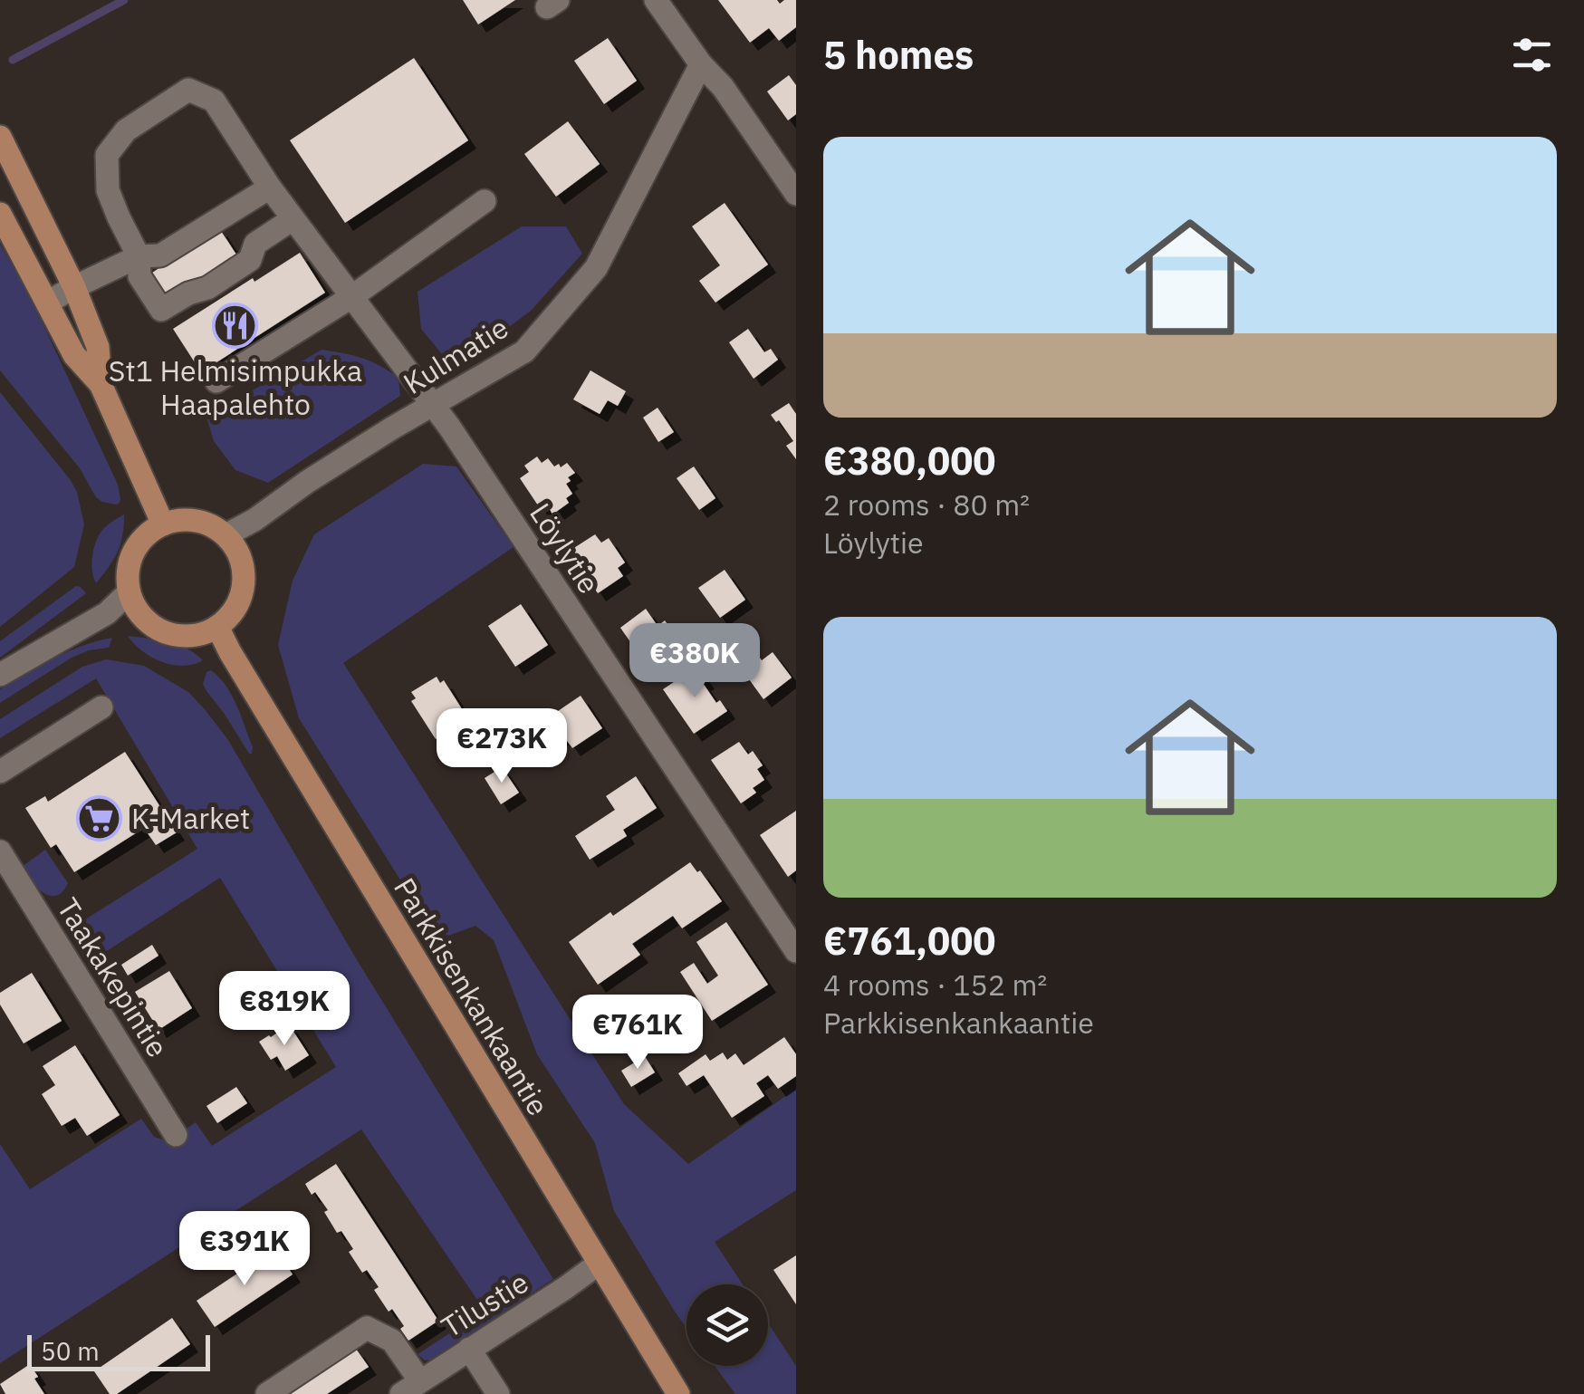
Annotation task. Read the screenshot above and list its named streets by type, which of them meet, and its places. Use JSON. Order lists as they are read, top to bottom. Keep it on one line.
{"streets":{"main road":["Parkkisenkankaantie"],"street":["Kulmatie","Löylytie","Taakakepintie","Tilustie"]},"crossings":[["Kulmatie","Löylytie"],["Kulmatie","Parkkisenkankaantie"],["Parkkisenkankaantie","Tilustie"]],"places":{"restaurant":["St1 Helmisimpukka Haapalehto"],"supermarket":["K-Market"]},"scale_bar":"50 m","page":{"heading":"5 homes","list":[{"name":"€380,000","note":"2 rooms · 80 m² · Löylytie"},{"name":"€761,000","note":"4 rooms · 152 m² · Parkkisenkankaantie"}],"price":["€380K","€273K","€819K","€761K","€391K"],"scale":"50 m"}}
